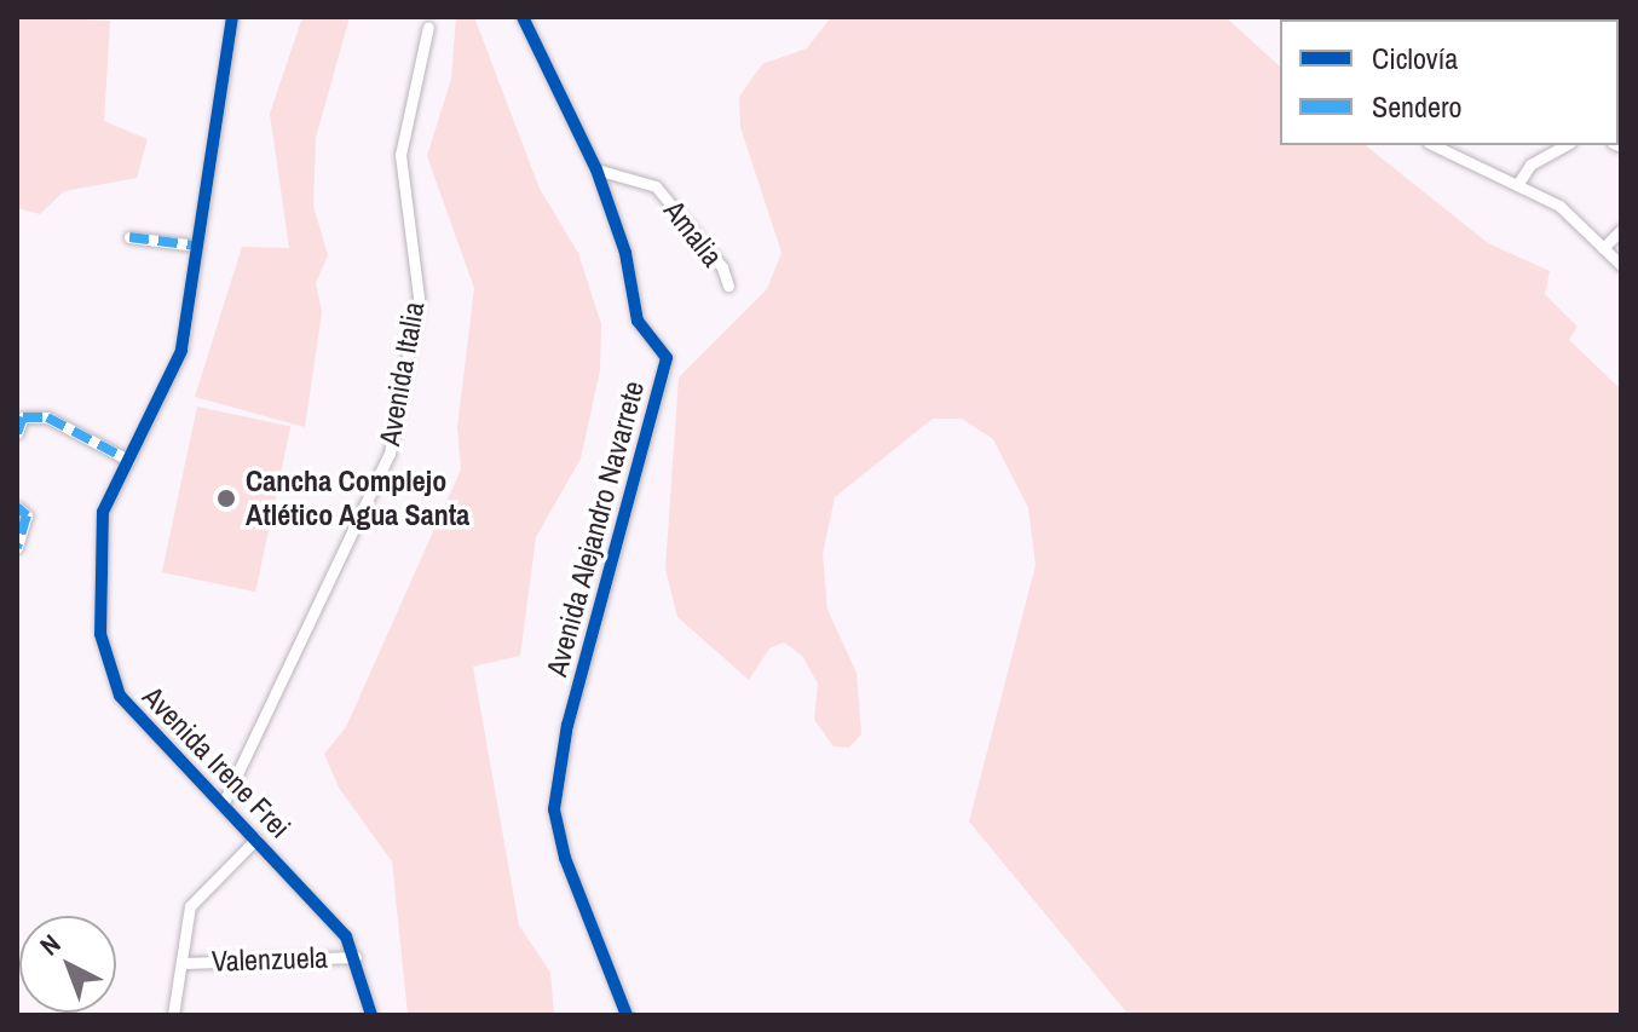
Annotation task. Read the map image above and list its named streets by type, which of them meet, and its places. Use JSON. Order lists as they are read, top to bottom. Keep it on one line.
{"streets":{"street":["Amalia","Avenida Italia","Avenida Alejandro Navarrete","Avenida Irene Frei","Valenzuela"]},"crossings":[["Amalia","Avenida Alejandro Navarrete"],["Avenida Italia","Avenida Irene Frei"],["Avenida Irene Frei","Valenzuela"]],"places":["Cancha Complejo Atlético Agua Santa"],"legend":["Ciclovía","Sendero"],"north":"top left"}
